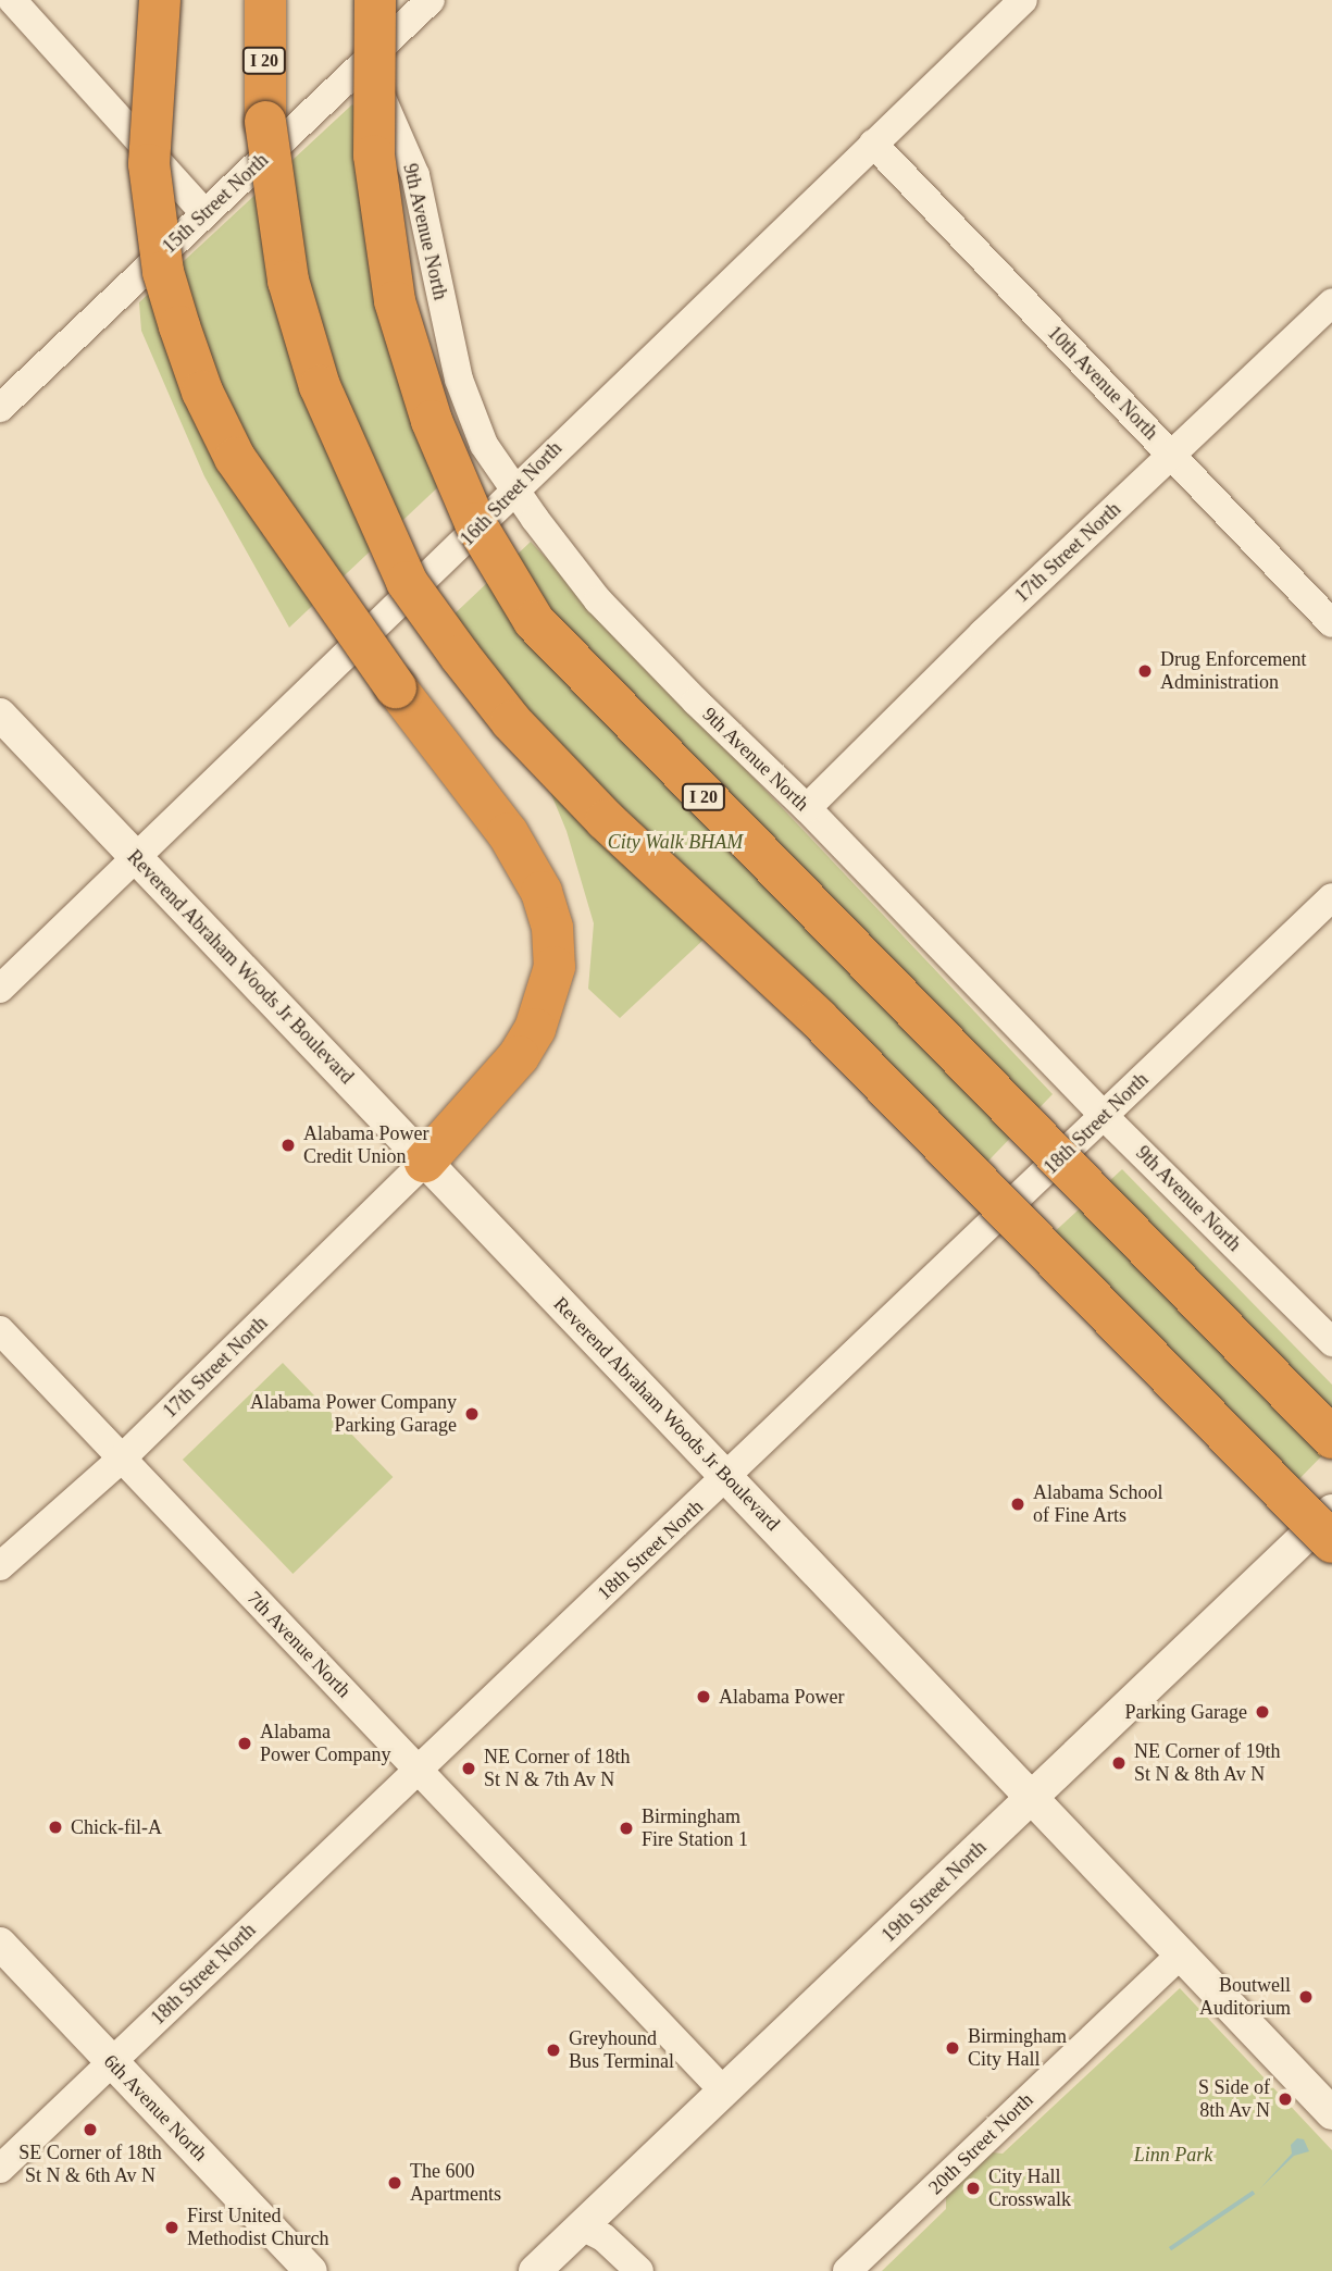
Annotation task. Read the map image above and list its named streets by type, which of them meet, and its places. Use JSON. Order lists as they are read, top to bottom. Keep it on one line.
{"streets":{"highway":["I 20"],"main road":["Reverend Abraham Woods Jr Boulevard","19th Street North","6th Avenue North"],"street":["15th Street North","9th Avenue North","10th Avenue North","16th Street North","17th Street North","18th Street North","7th Avenue North","20th Street North"]},"crossings":[["15th Street North","9th Avenue North"],["9th Avenue North","16th Street North"],["9th Avenue North","17th Street North"],["9th Avenue North","18th Street North"],["10th Avenue North","16th Street North"],["10th Avenue North","17th Street North"],["16th Street North","Reverend Abraham Woods Jr Boulevard"],["17th Street North","Reverend Abraham Woods Jr Boulevard"],["17th Street North","7th Avenue North"],["Reverend Abraham Woods Jr Boulevard","18th Street North"],["Reverend Abraham Woods Jr Boulevard","19th Street North"],["Reverend Abraham Woods Jr Boulevard","20th Street North"],["18th Street North","7th Avenue North"],["18th Street North","6th Avenue North"],["7th Avenue North","19th Street North"]],"parks":["City Walk BHAM","Linn Park"],"places":["Drug Enforcement Administration","Alabama Power Credit Union","Alabama Power Company Parking Garage","Alabama School of Fine Arts","Alabama Power","Parking Garage","Alabama Power Company","NE Corner of 19th St N & 8th Av N","NE Corner of 18th St N & 7th Av N","Chick-fil-A","Birmingham Fire Station 1","Boutwell Auditorium","Birmingham City Hall","Greyhound Bus Terminal","S Side of 8th Av N","SE Corner of 18th St N & 6th Av N","The 600 Apartments","City Hall Crosswalk","First United Methodist Church"]}
